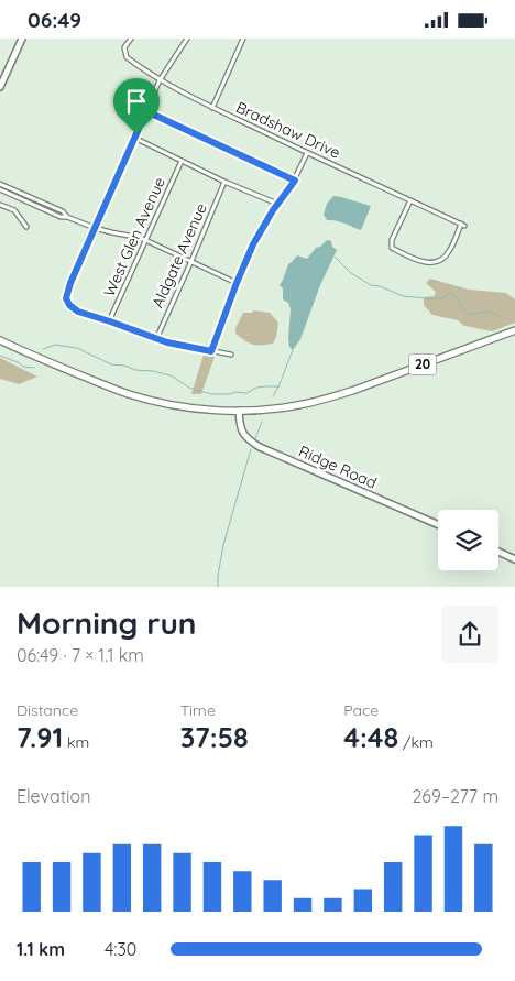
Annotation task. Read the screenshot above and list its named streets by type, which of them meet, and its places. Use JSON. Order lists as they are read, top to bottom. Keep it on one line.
{"streets":{"main road":["20","Ridge Road"],"street":["Bradshaw Drive","West Glen Avenue","Aldgate Avenue"]},"crossings":[["20","Ridge Road"]],"page":{"status":"06:49","heading":["Morning run","06:49 · 7 × 1.1 km"],"stats":[["Distance","7.91 km"],["Time","37:58"],["Pace","4:48 /km"]],"chart":["Elevation","269–277 m"],"list":[{"name":"1.1 km","note":"4:30"}]}}
